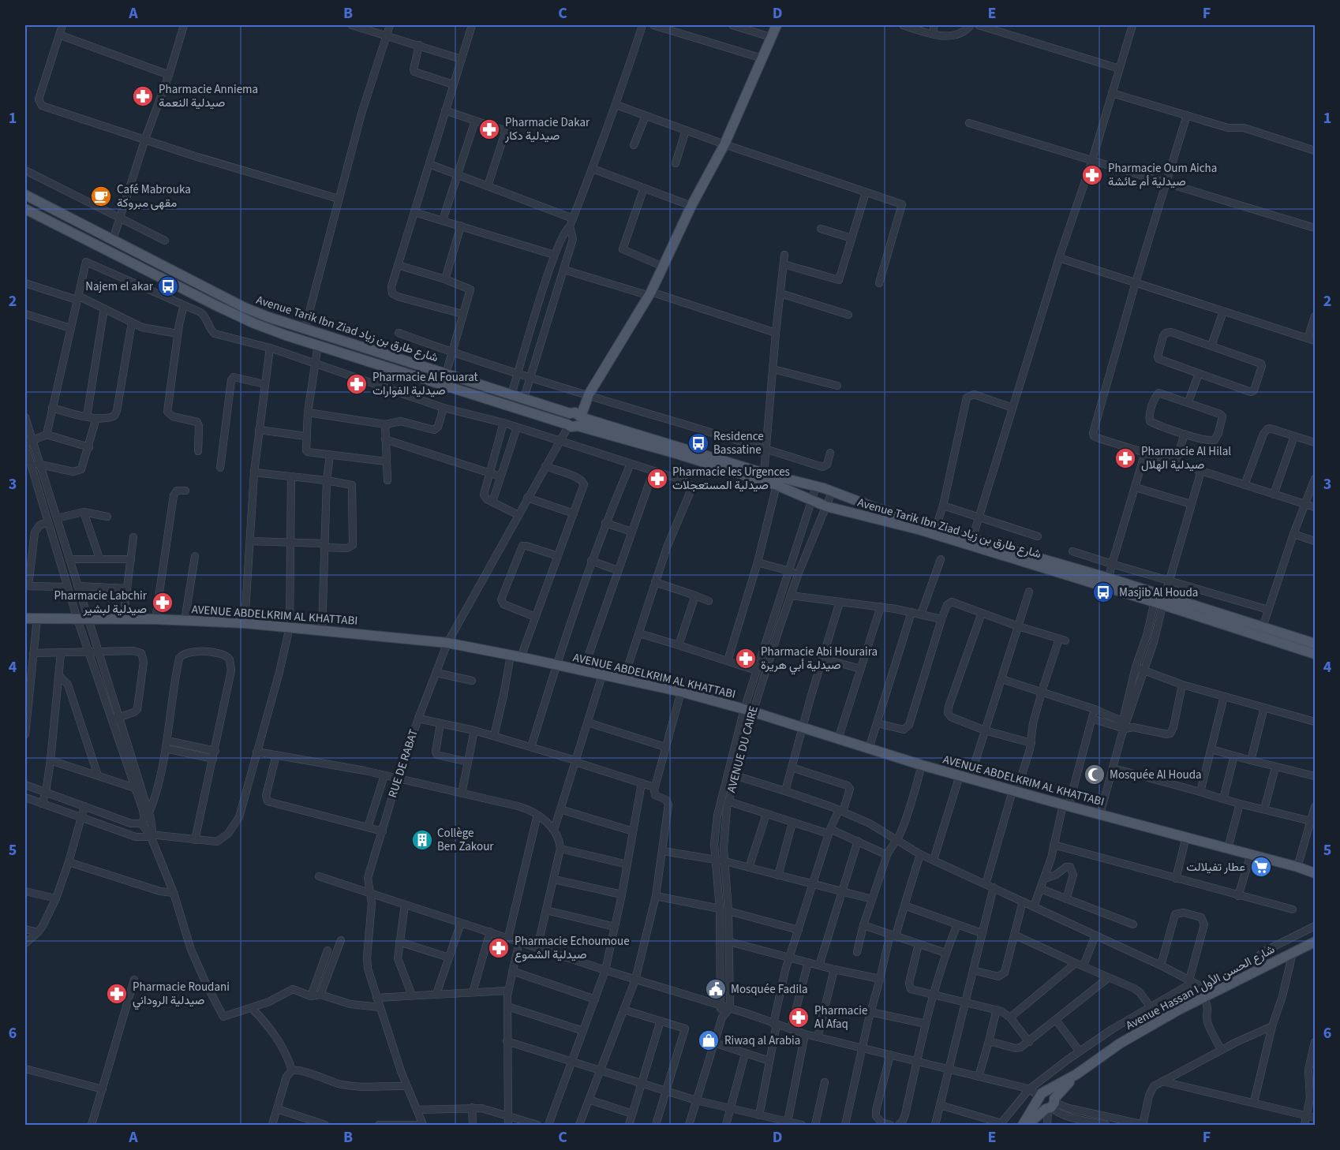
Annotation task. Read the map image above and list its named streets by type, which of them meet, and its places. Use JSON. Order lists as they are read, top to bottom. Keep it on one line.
{"streets":{"main road":["Avenue Tarik Ibn Ziad شارع طارق بن زياد","AVENUE ABDELKRIM AL KHATTABI","Avenue Hassan I شارع الحسن الأول"],"street":["AVENUE DU CAIRE","RUE DE RABAT"]},"crossings":[["Avenue Tarik Ibn Ziad شارع طارق بن زياد","AVENUE DU CAIRE"],["Avenue Tarik Ibn Ziad شارع طارق بن زياد","RUE DE RABAT"],["AVENUE ABDELKRIM AL KHATTABI","AVENUE DU CAIRE"],["AVENUE ABDELKRIM AL KHATTABI","RUE DE RABAT"]],"places":{"pharmacy":["Pharmacie Anniema صيدلية النعمة","Pharmacie Dakar صيدلية دكار","Pharmacie Oum Aicha صيدلية أم عائشة","Pharmacie Al Fouarat صيدلية الفوارات","Pharmacie Al Hilal صيدلية الهلال","Pharmacie les Urgences صيدلية المستعجلات","Pharmacie Labchir صيدلية لبشير","Pharmacie Abi Houraira صيدلية أبي هريرة","Pharmacie Echoumoue صيدلية الشموع","Pharmacie Roudani صيدلية الروداني","Pharmacie Al Afaq"],"cafe":["Café Mabrouka مقهى مبروكة"],"bus stop":["Najem el akar","Residence Bassatine","Masjib Al Houda"],"mosque":["Mosquée Al Houda"],"building":["Collège Ben Zakour"],"supermarket":["عطار تفيلالت"],"public building":["Mosquée Fadila"],"shop":["Riwaq al Arabia"]},"grid":{"columns":["A","B","C","D","E","F"],"rows":["1","2","3","4","5","6"]}}
